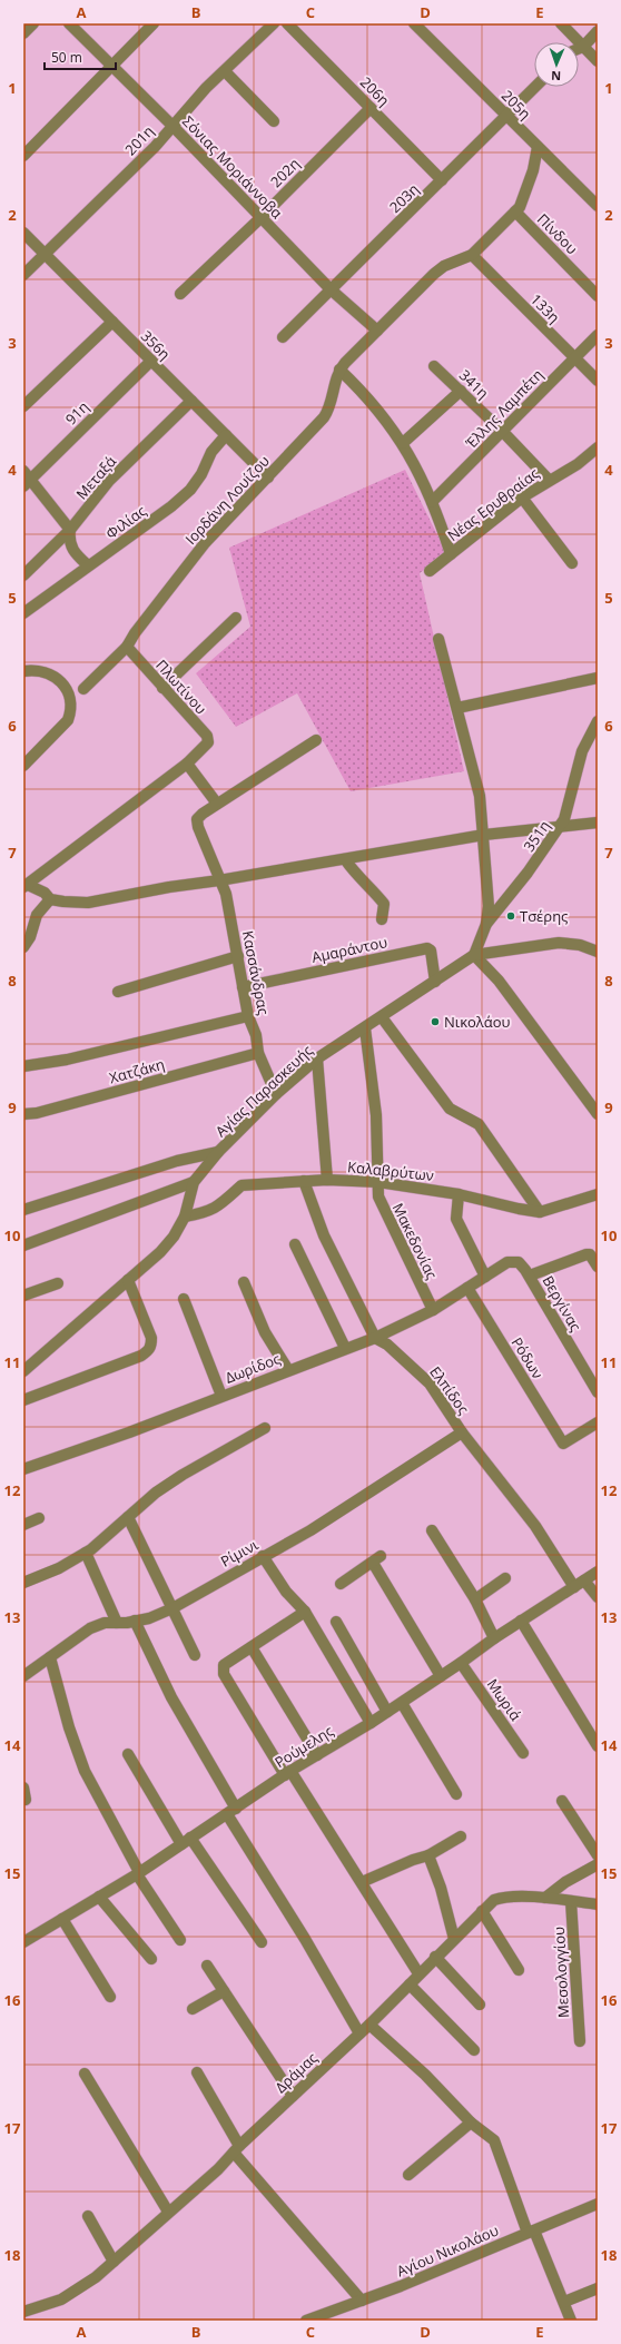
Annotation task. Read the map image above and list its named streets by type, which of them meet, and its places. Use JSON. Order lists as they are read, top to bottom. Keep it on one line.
{"streets":{"street":["206η","205η","201η","Σόνιας Μοριάννοβα","202η","203η","Πίνδου","133η","356η","341η","Έλλης Λαμπέτη","91η","Μεταξά","Ιορδάνη Λουίζου","Νέας Ερυθραίας","Φιλίας","Πλωτίνου","351η","Αμαράντου","Κασσάνδρας","Χατζάκη","Αγίας Παρασκευής","Καλαβρύτων","Μακεδονίας","Βεργίνας","Ρόδων","Δωρίδος","Ελπίδος","Ρίμινι","Μωριά","Ρούμελης","Μεσολογγίου","Δράμας","Αγίου Νικολάου"]},"crossings":[["206η","202η"],["206η","203η"],["205η","203η"],["201η","Σόνιας Μοριάννοβα"],["201η","356η"],["Σόνιας Μοριάννοβα","202η"],["Σόνιας Μοριάννοβα","203η"],["133η","Έλλης Λαμπέτη"],["356η","91η"],["356η","Μεταξά"],["356η","Ιορδάνη Λουίζου"],["356η","Φιλίας"],["341η","Έλλης Λαμπέτη"],["341η","Νέας Ερυθραίας"],["Ιορδάνη Λουίζου","Πλωτίνου"],["351η","Αγίας Παρασκευής"],["Αμαράντου","Κασσάνδρας"],["Αμαράντου","Αγίας Παρασκευής"],["Κασσάνδρας","Χατζάκη"],["Κασσάνδρας","Αγίας Παρασκευής"],["Αγίας Παρασκευής","Καλαβρύτων"],["Αγίας Παρασκευής","Μακεδονίας"],["Καλαβρύτων","Μακεδονίας"],["Καλαβρύτων","Ελπίδος"],["Μακεδονίας","Δωρίδος"],["Βεργίνας","Δωρίδος"],["Ρόδων","Δωρίδος"],["Δωρίδος","Ελπίδος"],["Ελπίδος","Ρίμινι"],["Ελπίδος","Ρούμελης"],["Μωριά","Ρούμελης"],["Μεσολογγίου","Δράμας"]],"places":["Τσέρης","Νικολάου"],"scale_bar":"50 m","north":"bottom","grid":{"columns":["A","B","C","D","E"],"rows":["1","2","3","4","5","6","7","8","9","10","11","12","13","14","15","16","17","18"]}}
